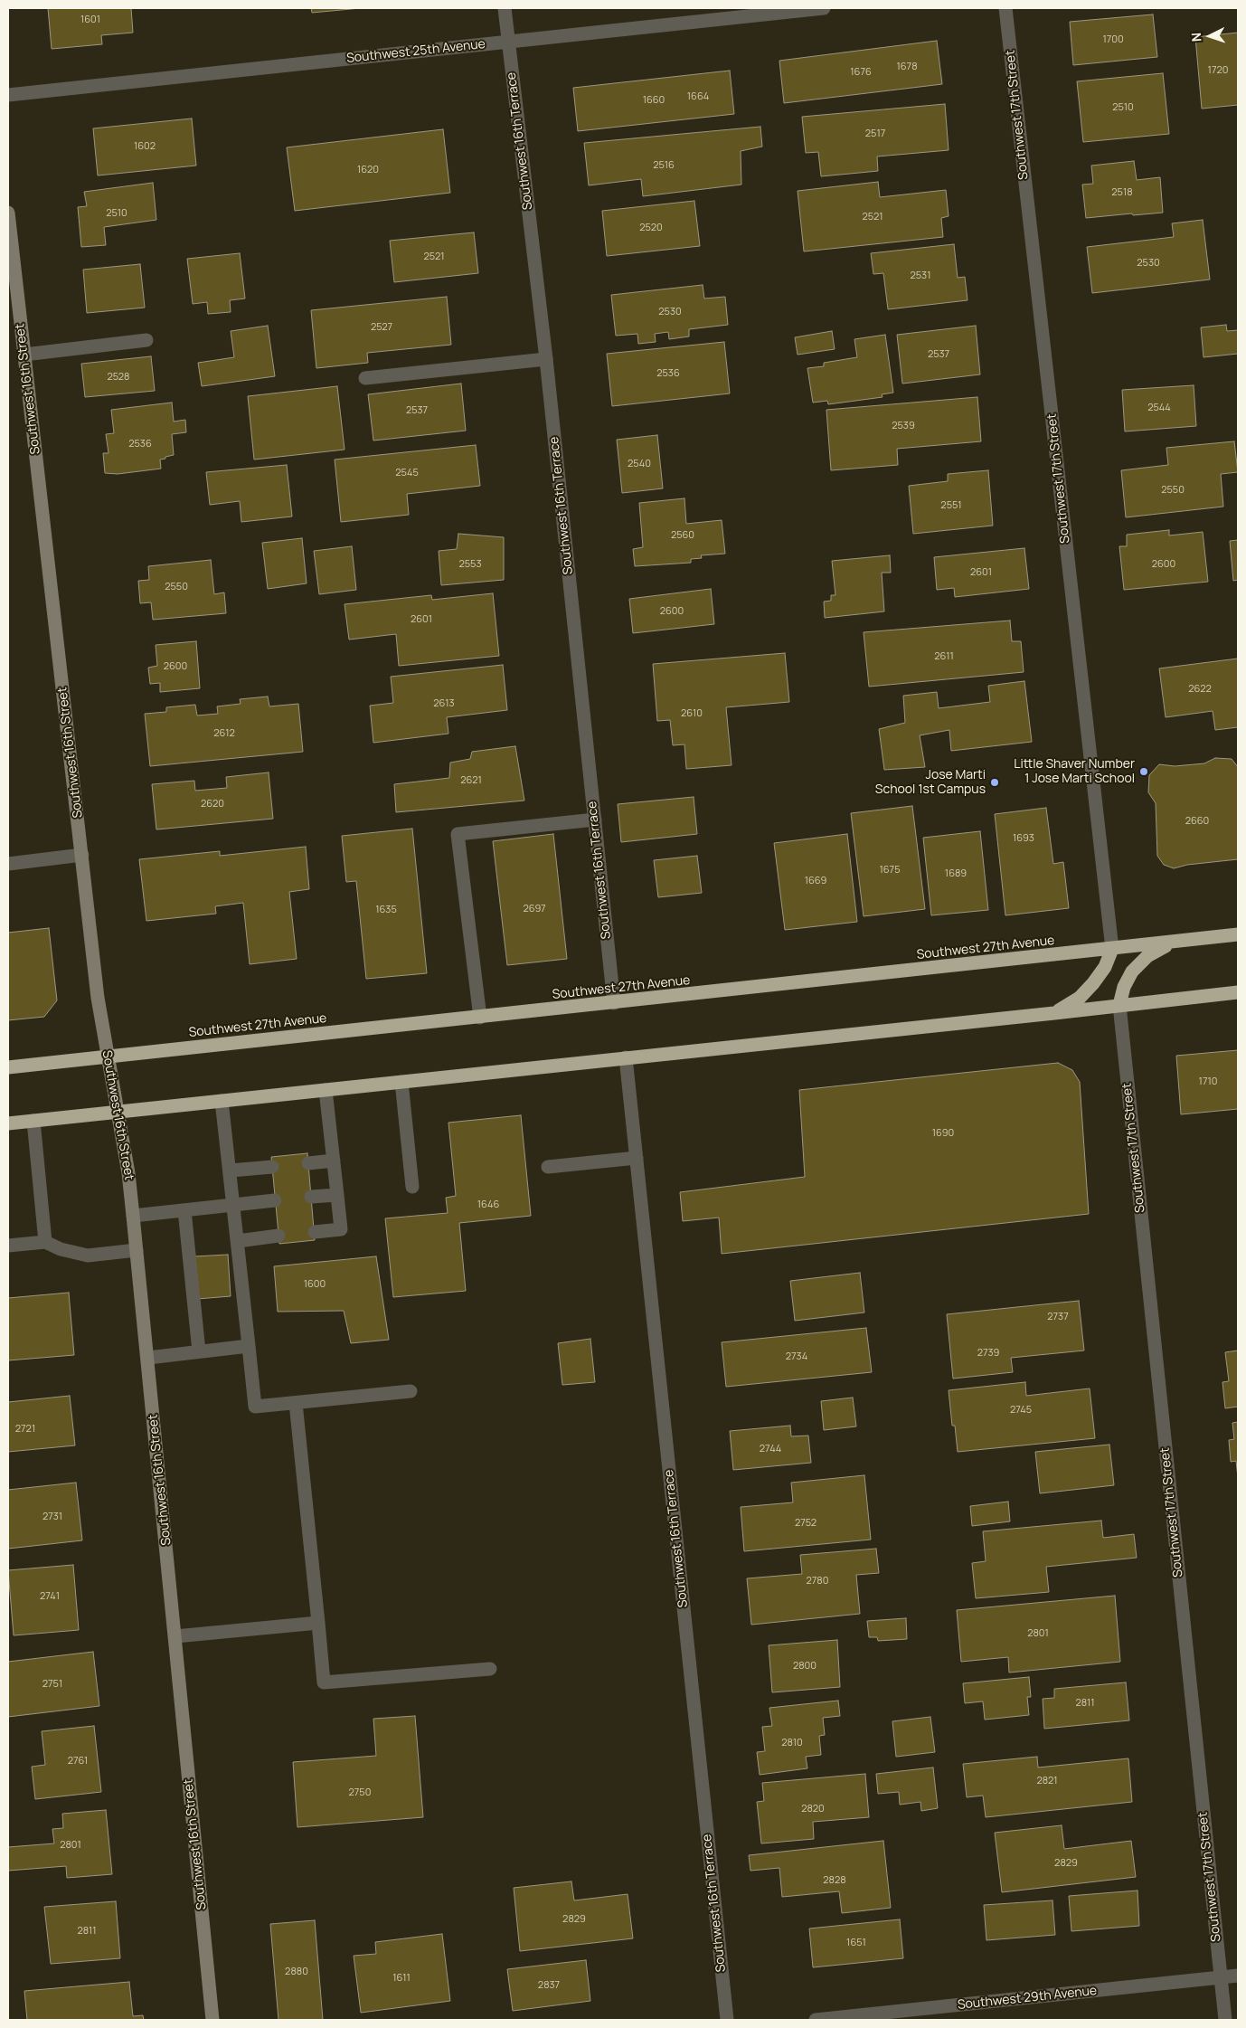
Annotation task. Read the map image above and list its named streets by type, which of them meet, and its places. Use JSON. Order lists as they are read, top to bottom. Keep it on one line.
{"streets":{"highway":["Southwest 27th Avenue"],"street":["Southwest 25th Avenue","Southwest 17th Street","Southwest 16th Terrace","Southwest 16th Street","Southwest 29th Avenue"]},"crossings":[["Southwest 25th Avenue","Southwest 16th Terrace"],["Southwest 17th Street","Southwest 27th Avenue"],["Southwest 17th Street","Southwest 29th Avenue"],["Southwest 16th Terrace","Southwest 27th Avenue"],["Southwest 16th Street","Southwest 27th Avenue"]],"places":["Little Shaver Number 1 Jose Marti School","Jose Marti School 1st Campus"],"house_numbers":["1601","1700","1678","1720","1676","1664","1660","2510","2517","1602","2516","1620","2518","2510","2521","2520","2521","2530","2531","2530","2527","2537","2536","2528","2544","2537","2539","2536","2540","2545","2550","2551","2560","2553","2600","2601","2550","2600","2601","2611","2600","2622","2613","2610","2612","2621","2620","2660","1693","1675","1689","1669","2697","1635","1710","1690","1646","1600","2737","2739","2734","2745","2721","2744","2731","2752","2780","2741","2801","2800","2751","2811","2810","2761","2821","2750","2820","2801","2829","2828","2829","2811","1651","2880","1611","2837"],"north":"left"}
